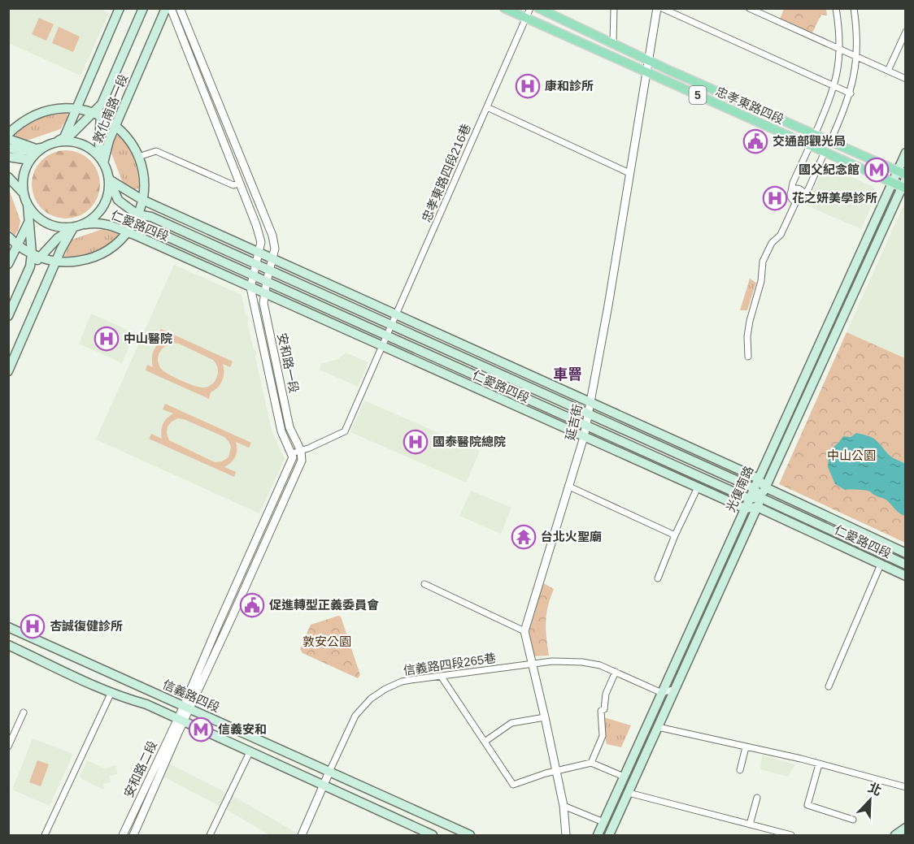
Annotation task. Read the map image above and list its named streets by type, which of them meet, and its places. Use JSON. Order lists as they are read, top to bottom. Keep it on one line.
{"streets":{"main road":["5","忠孝東路四段","敦化南路一段","仁愛路四段","光復南路","信義路四段"],"street":["忠孝東路四段216巷","安和路一段","延吉街","信義路四段265巷","安和路二段"]},"crossings":[["忠孝東路四段","忠孝東路四段216巷"],["忠孝東路四段","延吉街"],["忠孝東路四段","光復南路"],["敦化南路一段","仁愛路四段"],["忠孝東路四段216巷","仁愛路四段"],["忠孝東路四段216巷","安和路一段"],["仁愛路四段","安和路一段"],["仁愛路四段","延吉街"],["仁愛路四段","光復南路"],["光復南路","信義路四段265巷"],["信義路四段265巷","信義路四段"],["信義路四段","安和路二段"]],"districts":["車罾"],"parks":["中山公園","敦安公園"],"places":{"hospital":["康和診所","花之妍美學診所","中山醫院","國泰醫院總院","杏誠復健診所"],"public building":["交通部觀光局","促進轉型正義委員會"],"metro station":["國父紀念館","信義安和"],"temple":["台北火聖廟"]},"north":"top right"}
